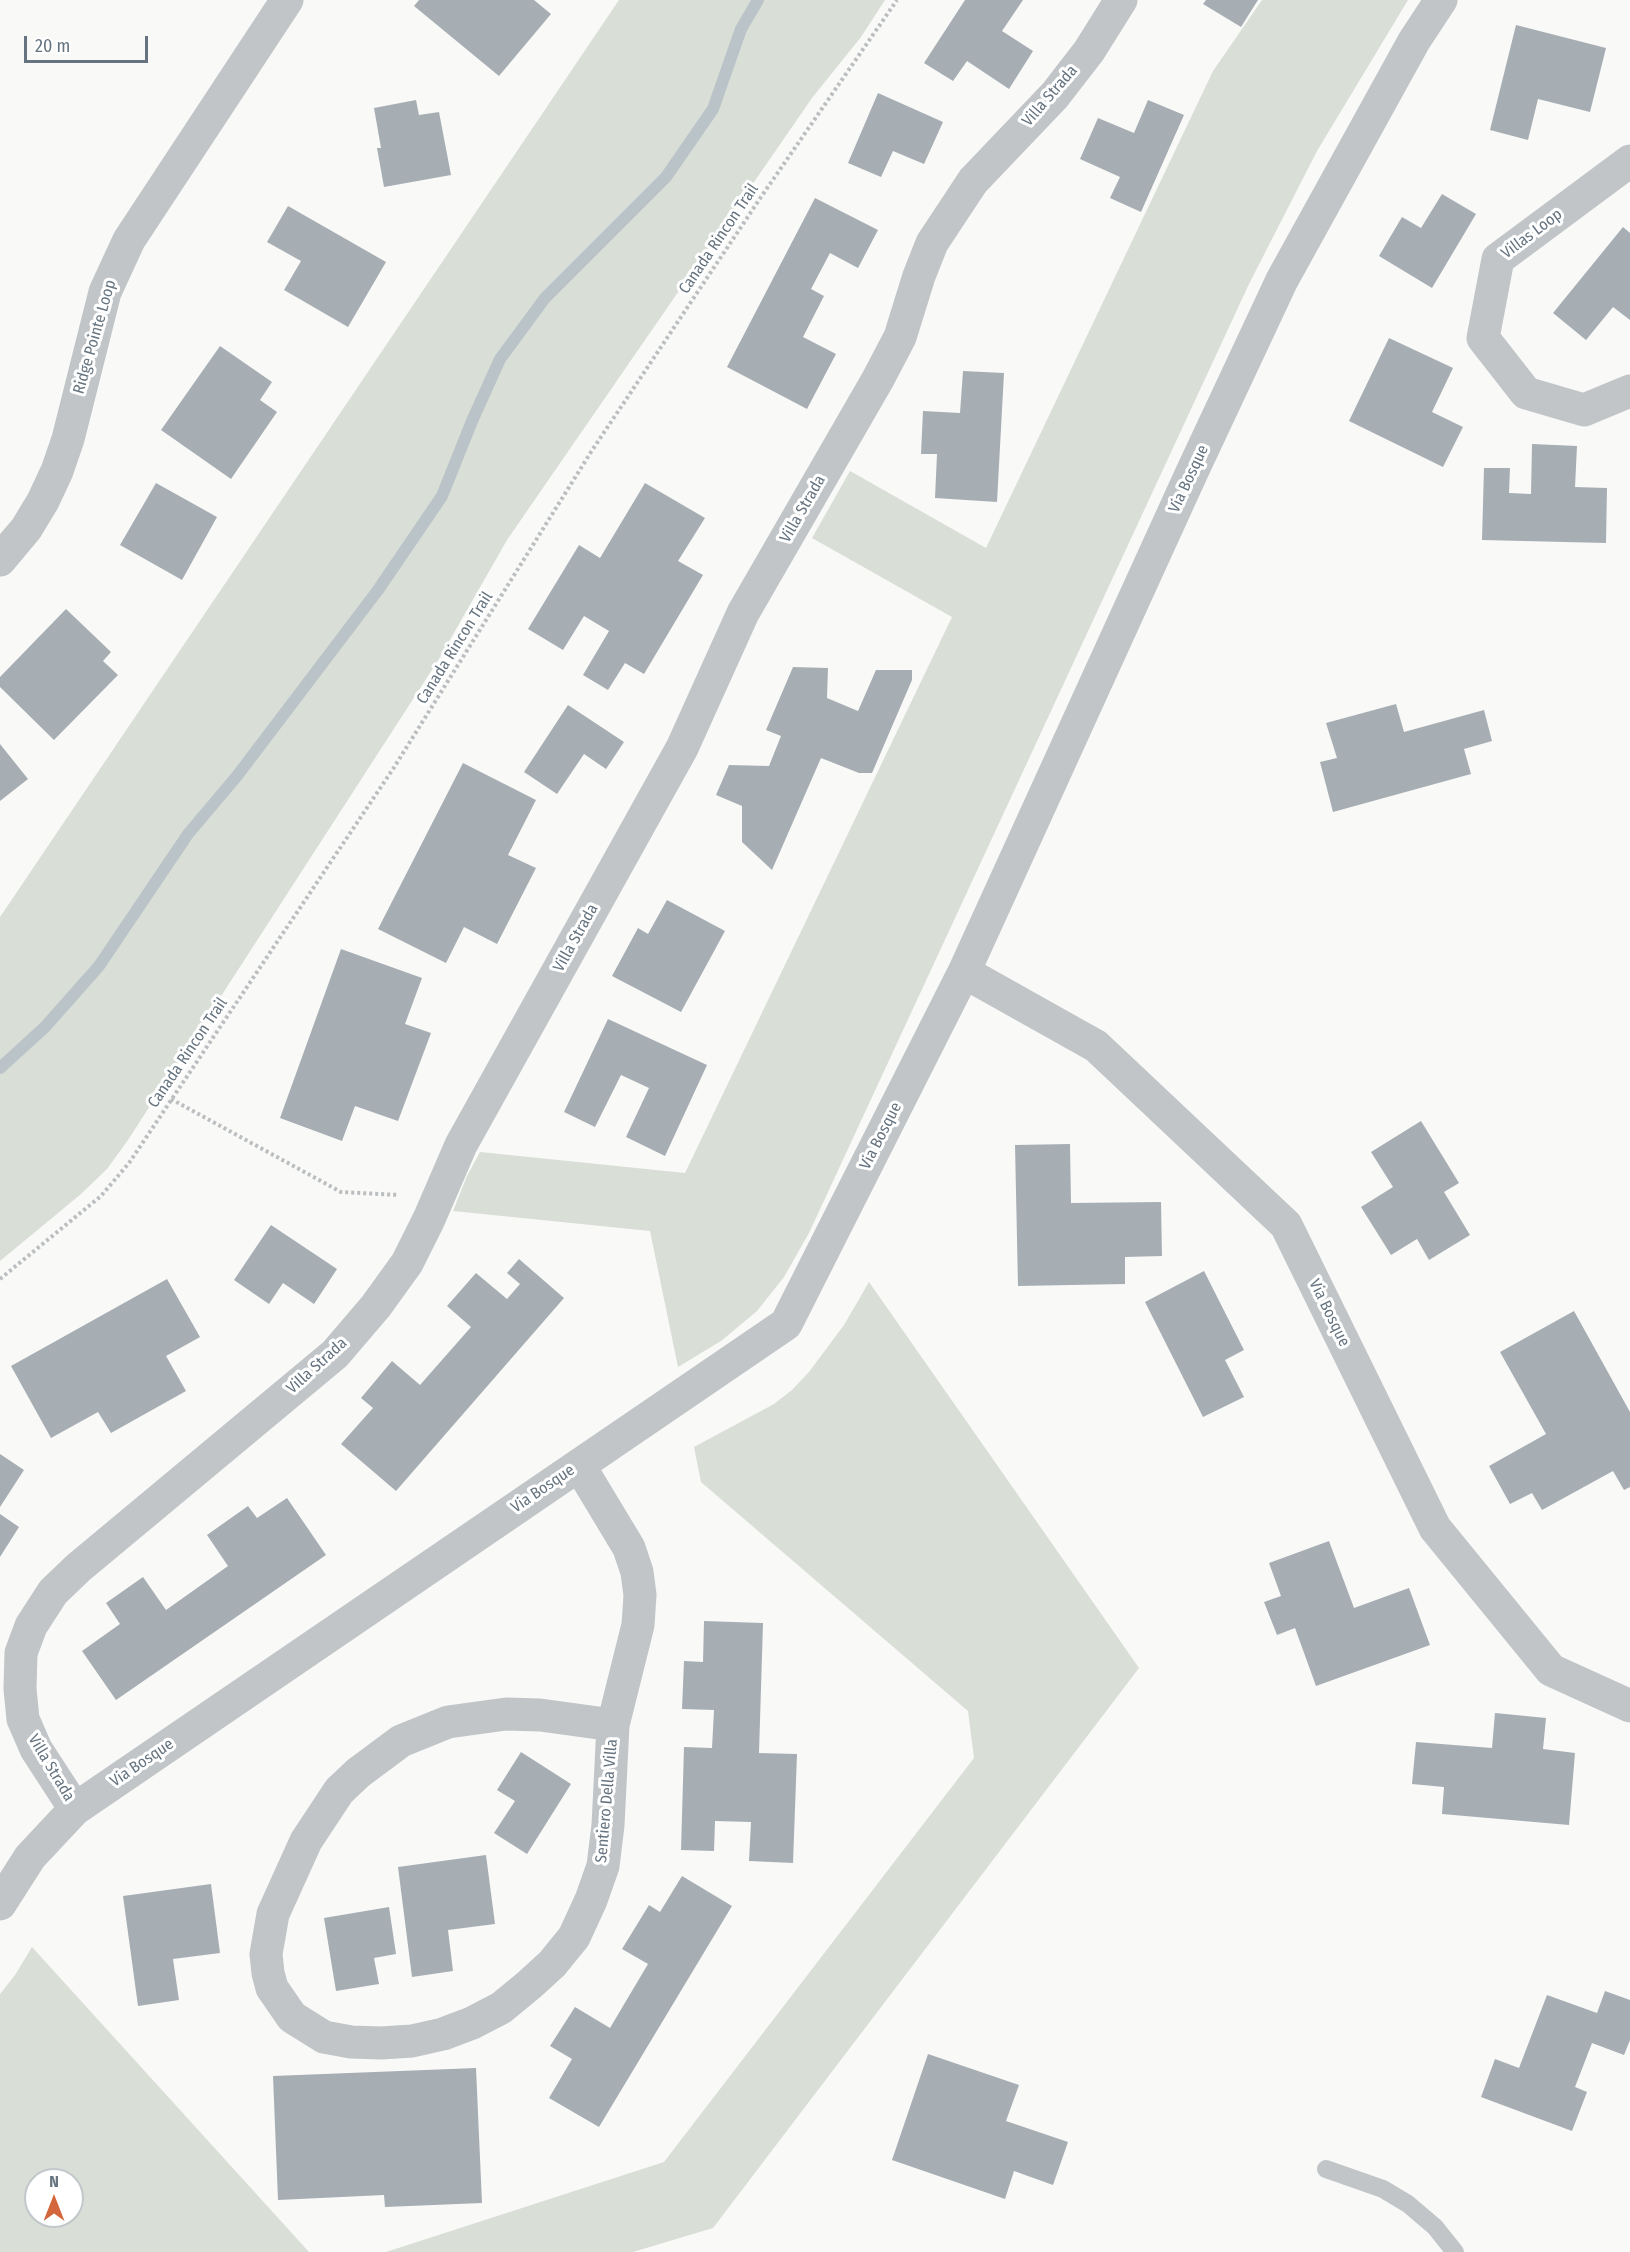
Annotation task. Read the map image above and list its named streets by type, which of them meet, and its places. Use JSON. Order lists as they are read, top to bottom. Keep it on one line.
{"streets":{"street":["Villa Strada","Villas Loop","Ridge Pointe Loop","Via Bosque","Sentiero Della Villa"],"path":["Canada Rincon Trail"]},"crossings":[["Villa Strada","Via Bosque"],["Via Bosque","Sentiero Della Villa"]],"scale_bar":"20 m","north":"top"}
